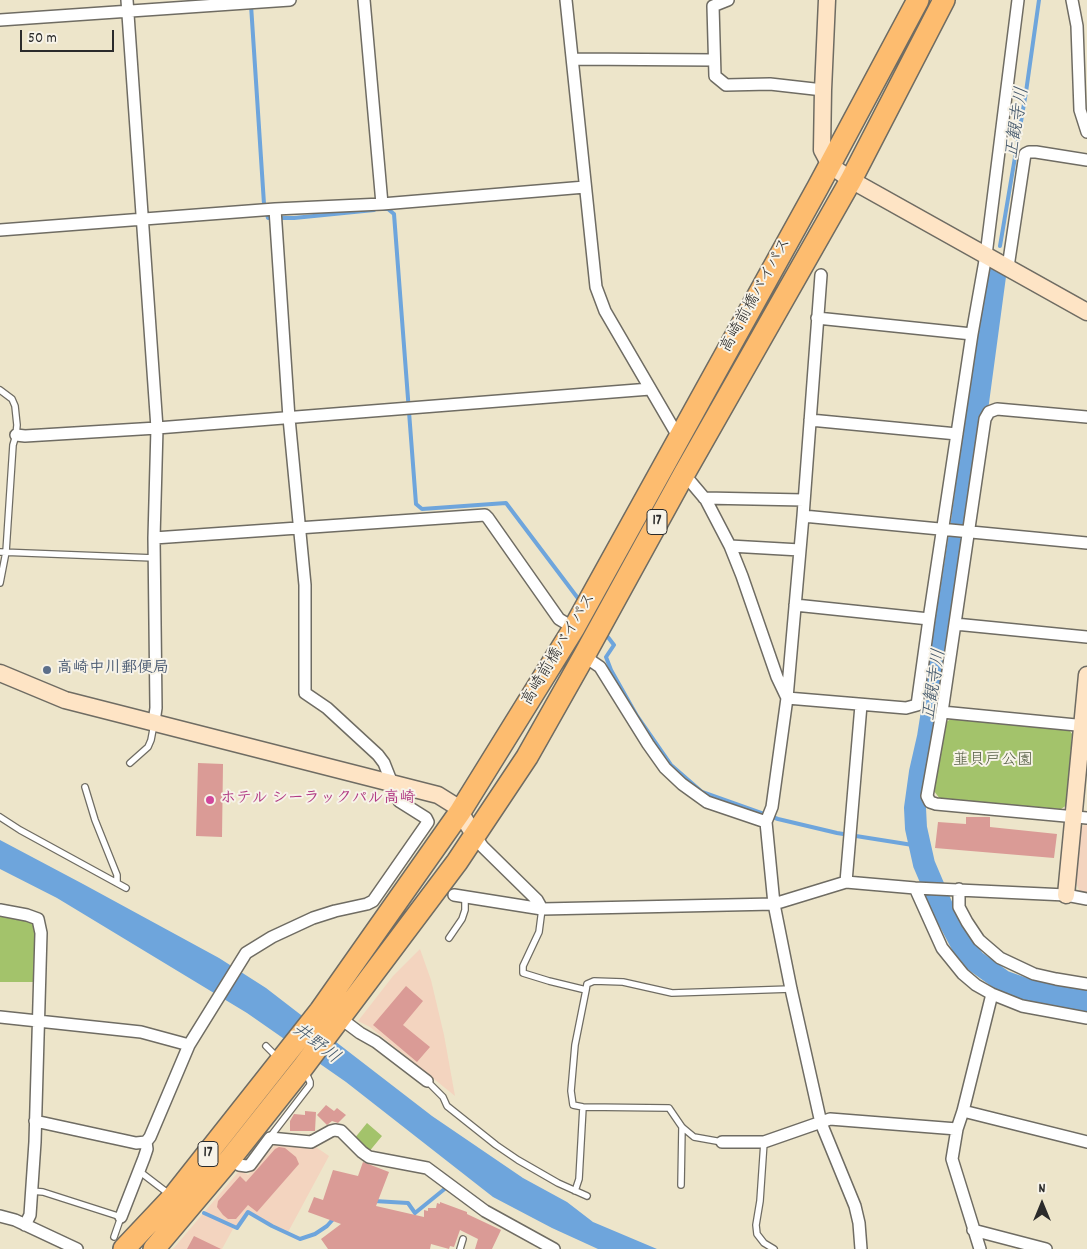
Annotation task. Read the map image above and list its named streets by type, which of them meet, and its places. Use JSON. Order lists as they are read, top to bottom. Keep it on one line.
{"streets":{"highway":["高崎前橋バイパス","17"]},"water":["正観寺川","井野川"],"parks":["韮貝戸公園"],"places":["高崎中川郵便局","ホテル シーラックパル高崎"],"scale_bar":"50 m","north":"top"}
